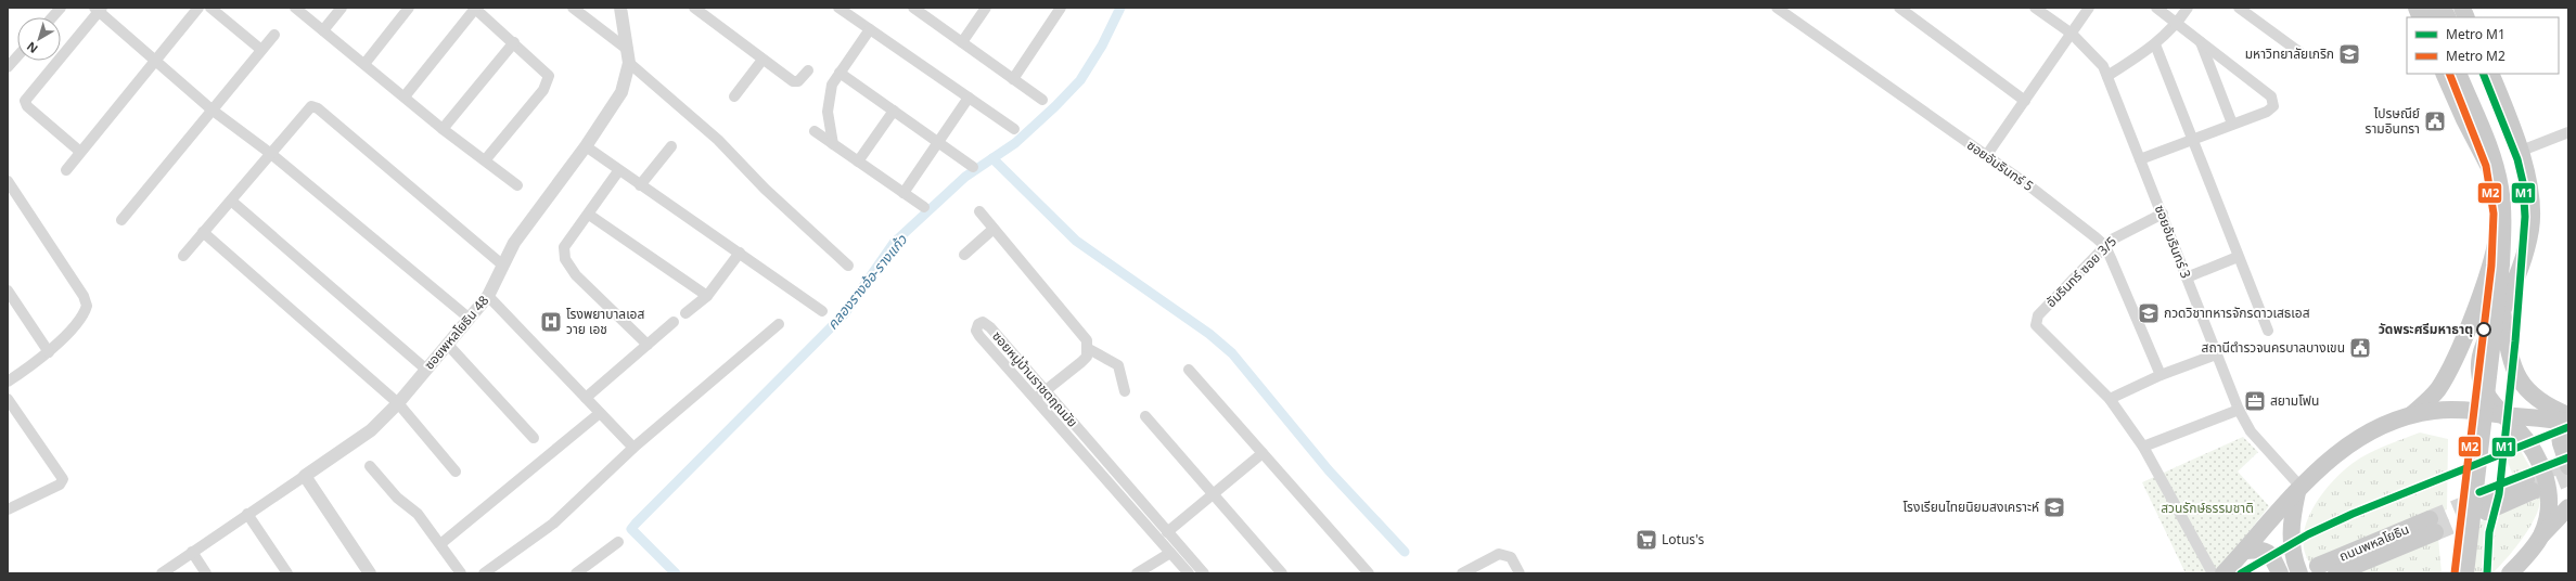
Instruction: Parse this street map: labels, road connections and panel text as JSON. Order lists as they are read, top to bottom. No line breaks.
{"streets":{"main road":["ถนนพหลโยธิน"],"street":["ซอยอัมรินทร์ 5","ซอยอัมรินทร์ 3","อัมรินทร์ ซอย 3/5","ซอยพหลโยธิน 48","ซอยหมู่บ้านราชตฤณมัย"]},"crossings":[["ซอยอัมรินทร์ 5","อัมรินทร์ ซอย 3/5"],["ซอยอัมรินทร์ 3","อัมรินทร์ ซอย 3/5"]],"water":["คลองรางอ้อ-รางแก้ว"],"parks":["สวนรักษ์ธรรมชาติ"],"places":{"school or university":["มหาวิทยาลัยเกริก","กวดวิชาทหารจักรดาวเสธเอส","โรงเรียนไทยนิยมสงเคราะห์"],"public building":["ไปรษณีย์ รามอินทรา","สถานีตำรวจนครบาลบางเขน"],"hospital":["โรงพยาบาลเอส วาย เอช"],"other":["วัดพระศรีมหาธาตุ"],"office":["สยามโฟน"],"supermarket":["Lotus's"]},"lines":["metro line M1","metro line M2"],"legend":["Metro M1","Metro M2"],"north":"bottom left"}
